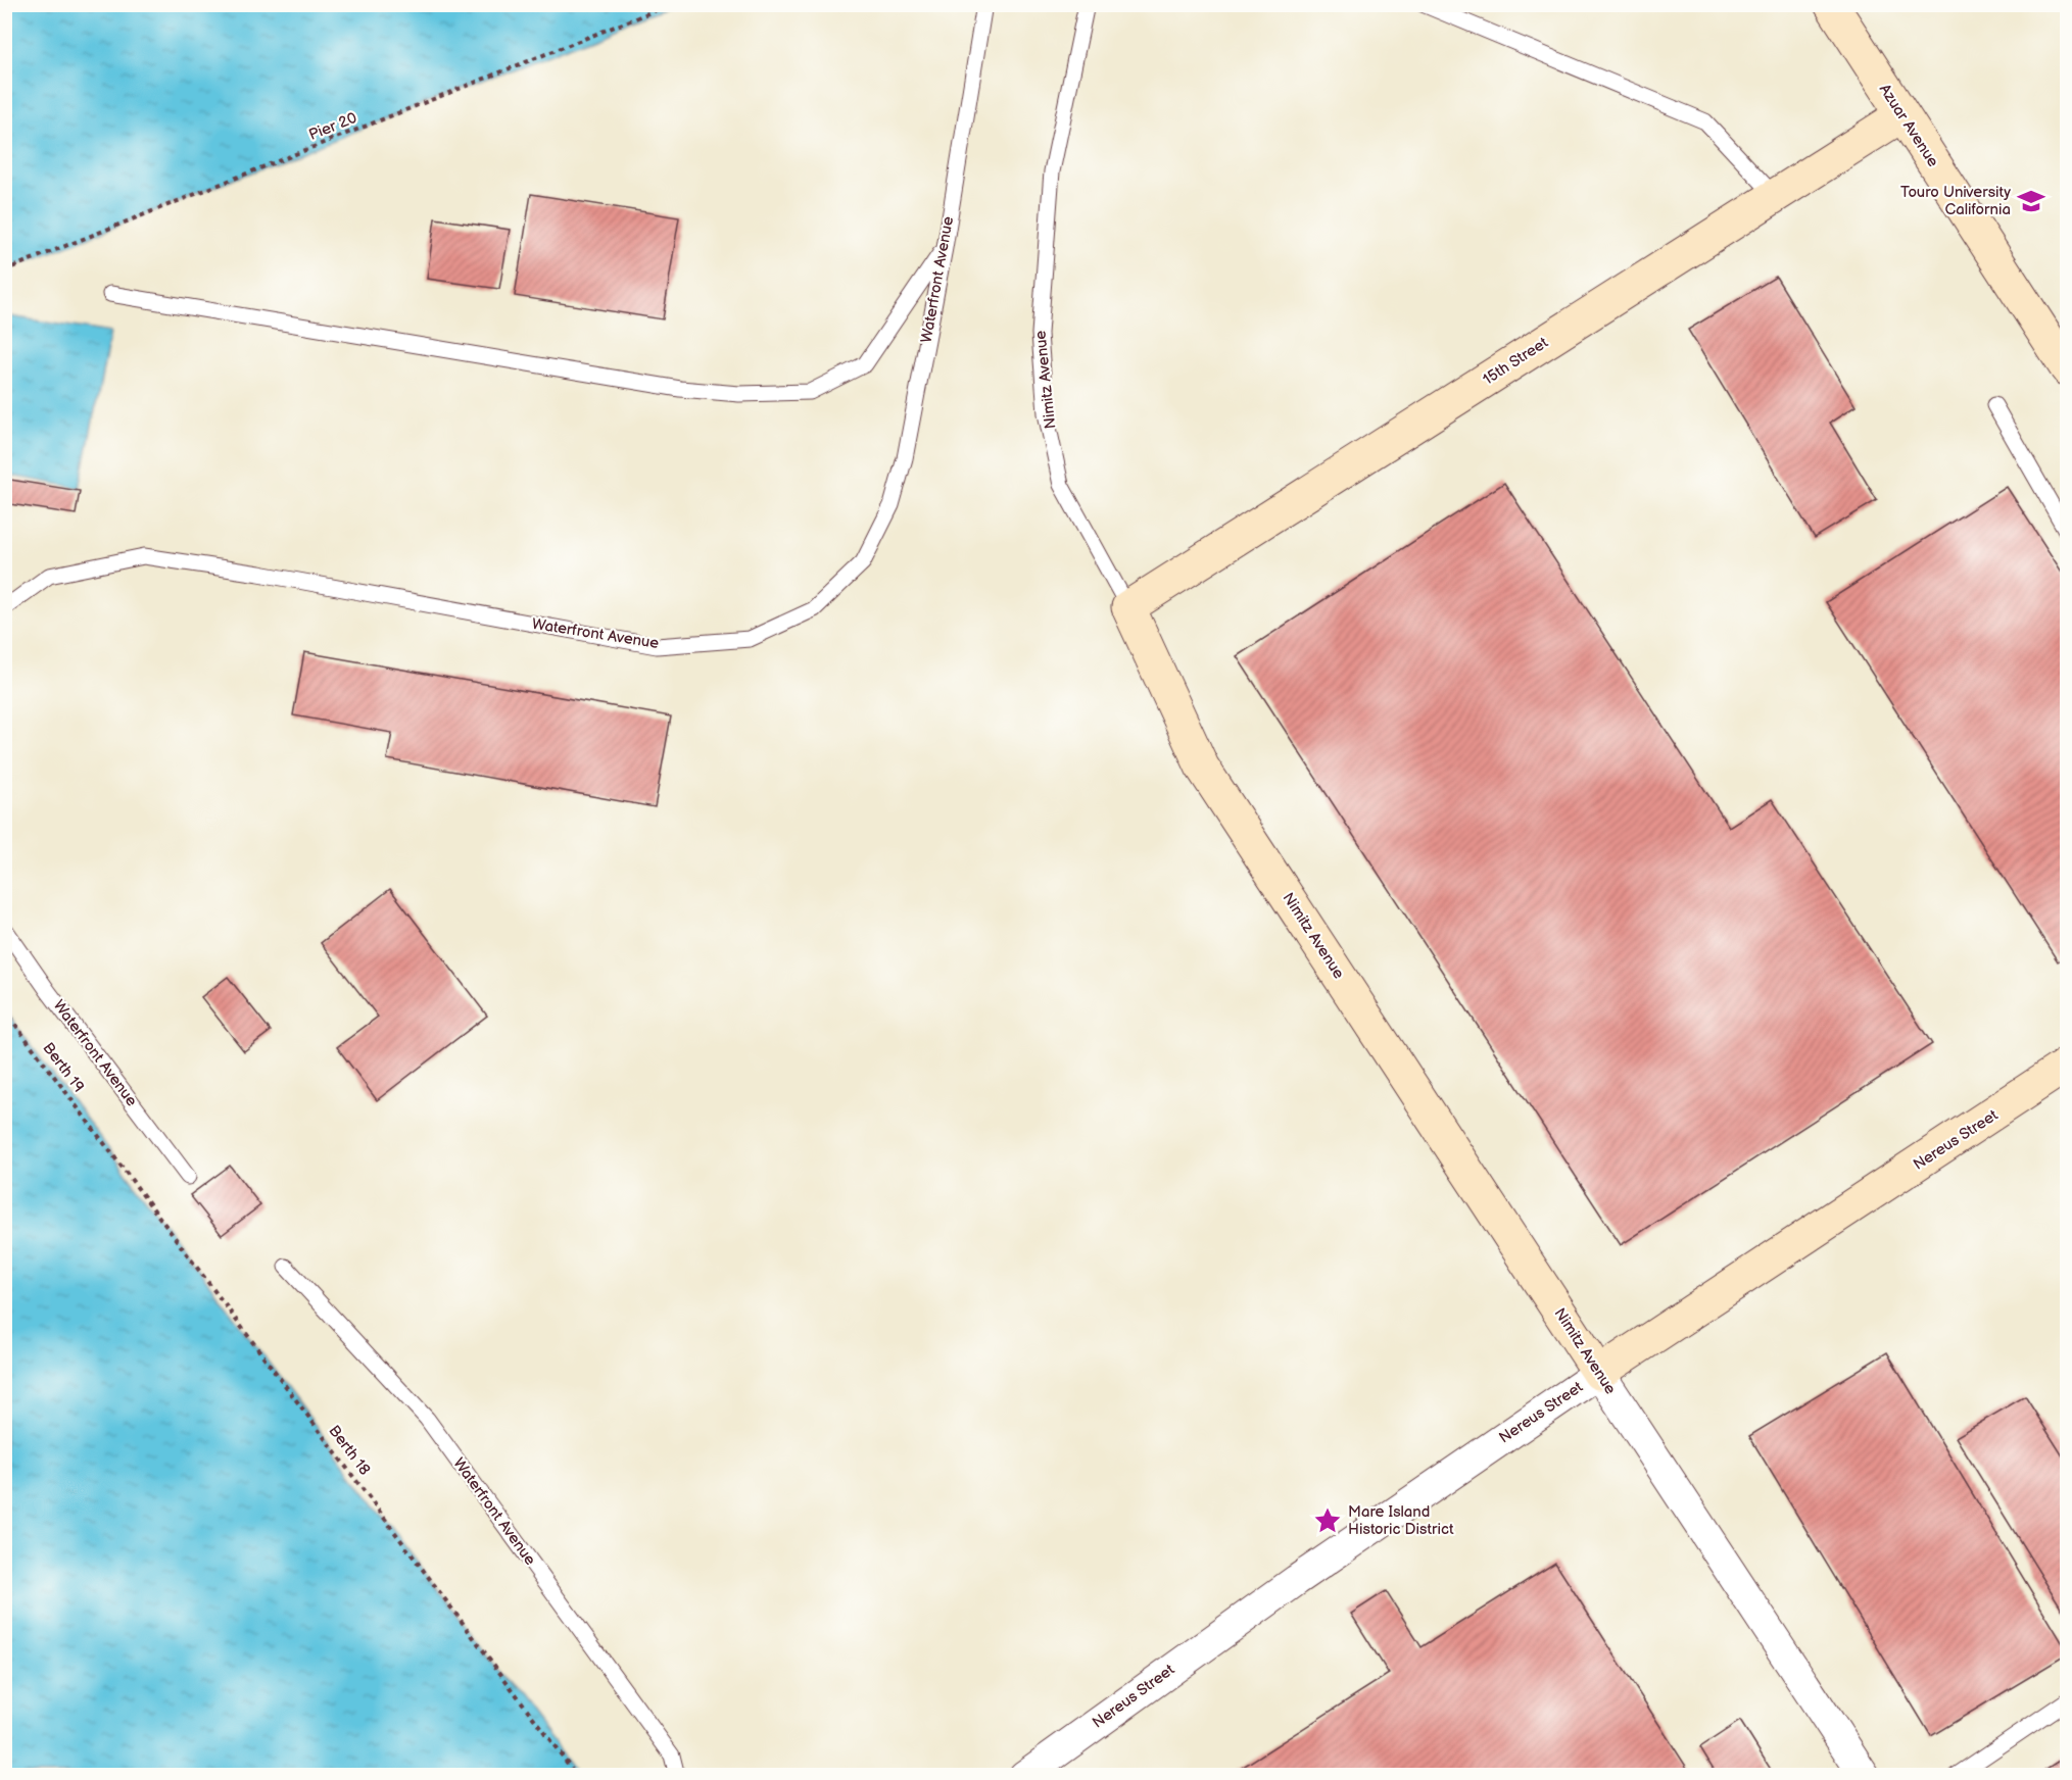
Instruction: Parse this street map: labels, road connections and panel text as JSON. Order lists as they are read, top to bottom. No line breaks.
{"streets":{"street":["Azuar Avenue","15th Street","Nimitz Avenue","Nereus Street"],"lane":["Waterfront Avenue"],"path":["Pier 20","Berth 19","Berth 18"]},"crossings":[["Azuar Avenue","15th Street"],["15th Street","Nimitz Avenue"],["Nimitz Avenue","Nereus Street"],["Berth 19","Berth 18"]],"places":{"school or university":["Touro University California"],"place":["Mare Island Historic District"]}}
